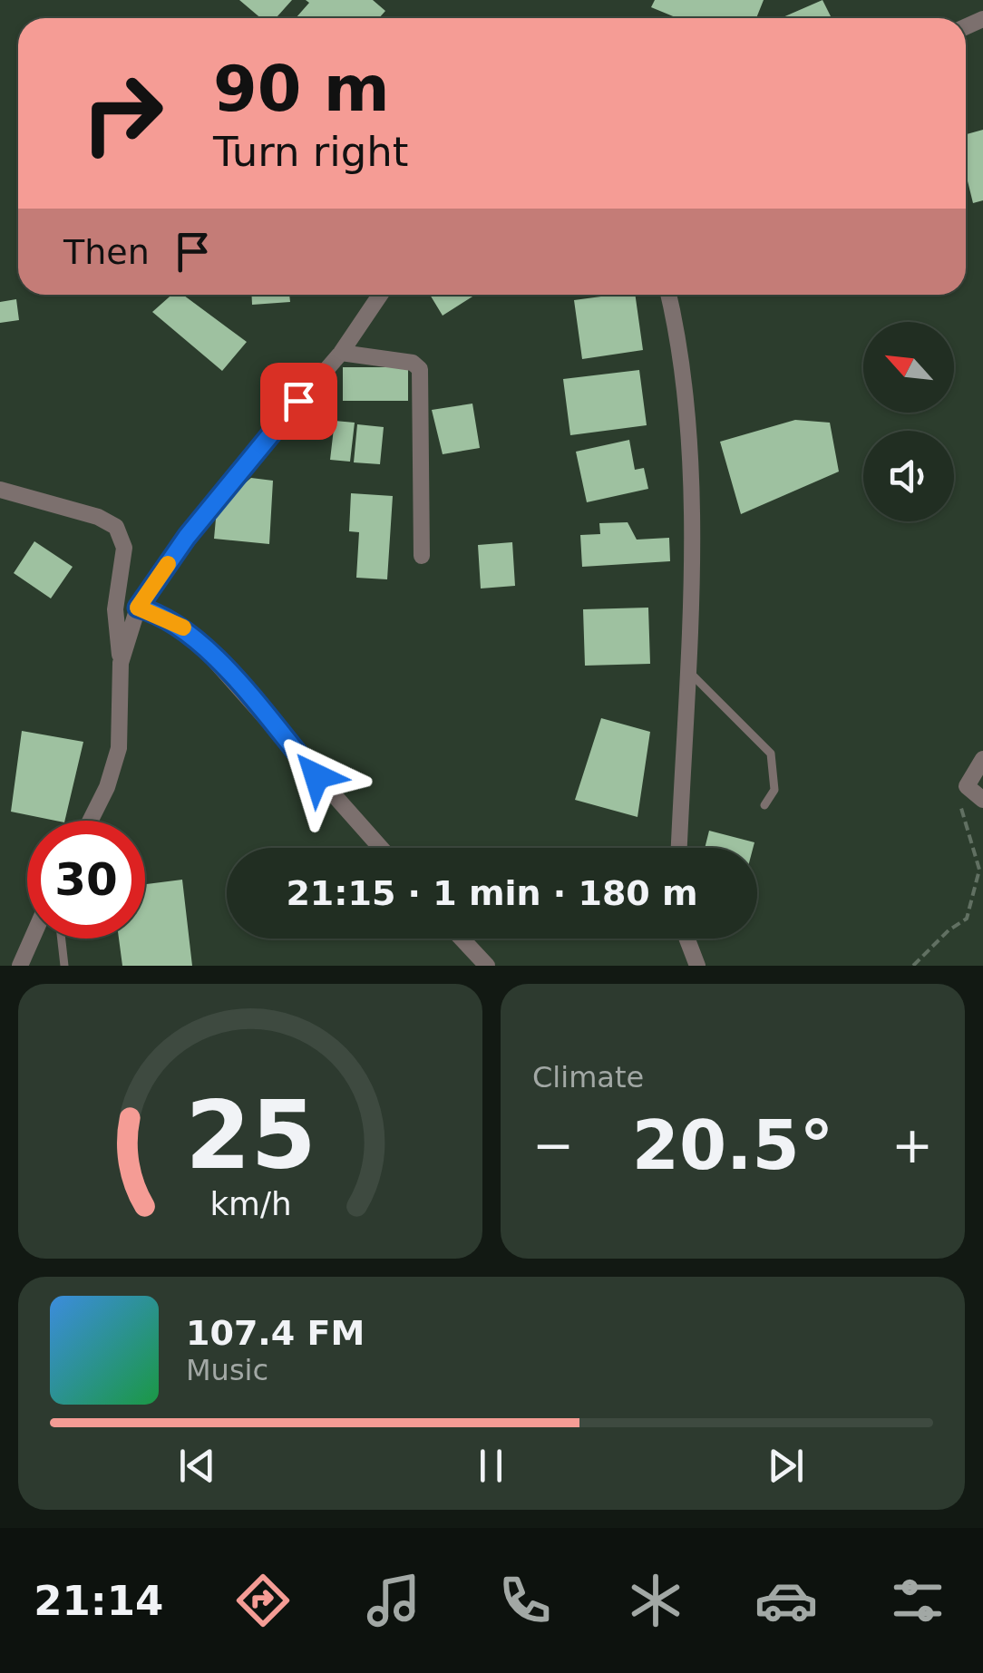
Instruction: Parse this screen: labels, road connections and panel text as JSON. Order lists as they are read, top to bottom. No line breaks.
{"north":"top left","page":{"turn":["90 m","Turn right"],"then":"Then","limit":"30","trip":"21:15 · 1 min · 180 m","tile":"Climate","heat":["−","20.5°","+"],"song":["107.4 FM","Music"],"tabs":"21:14","gauge":["25","km/h"]}}
